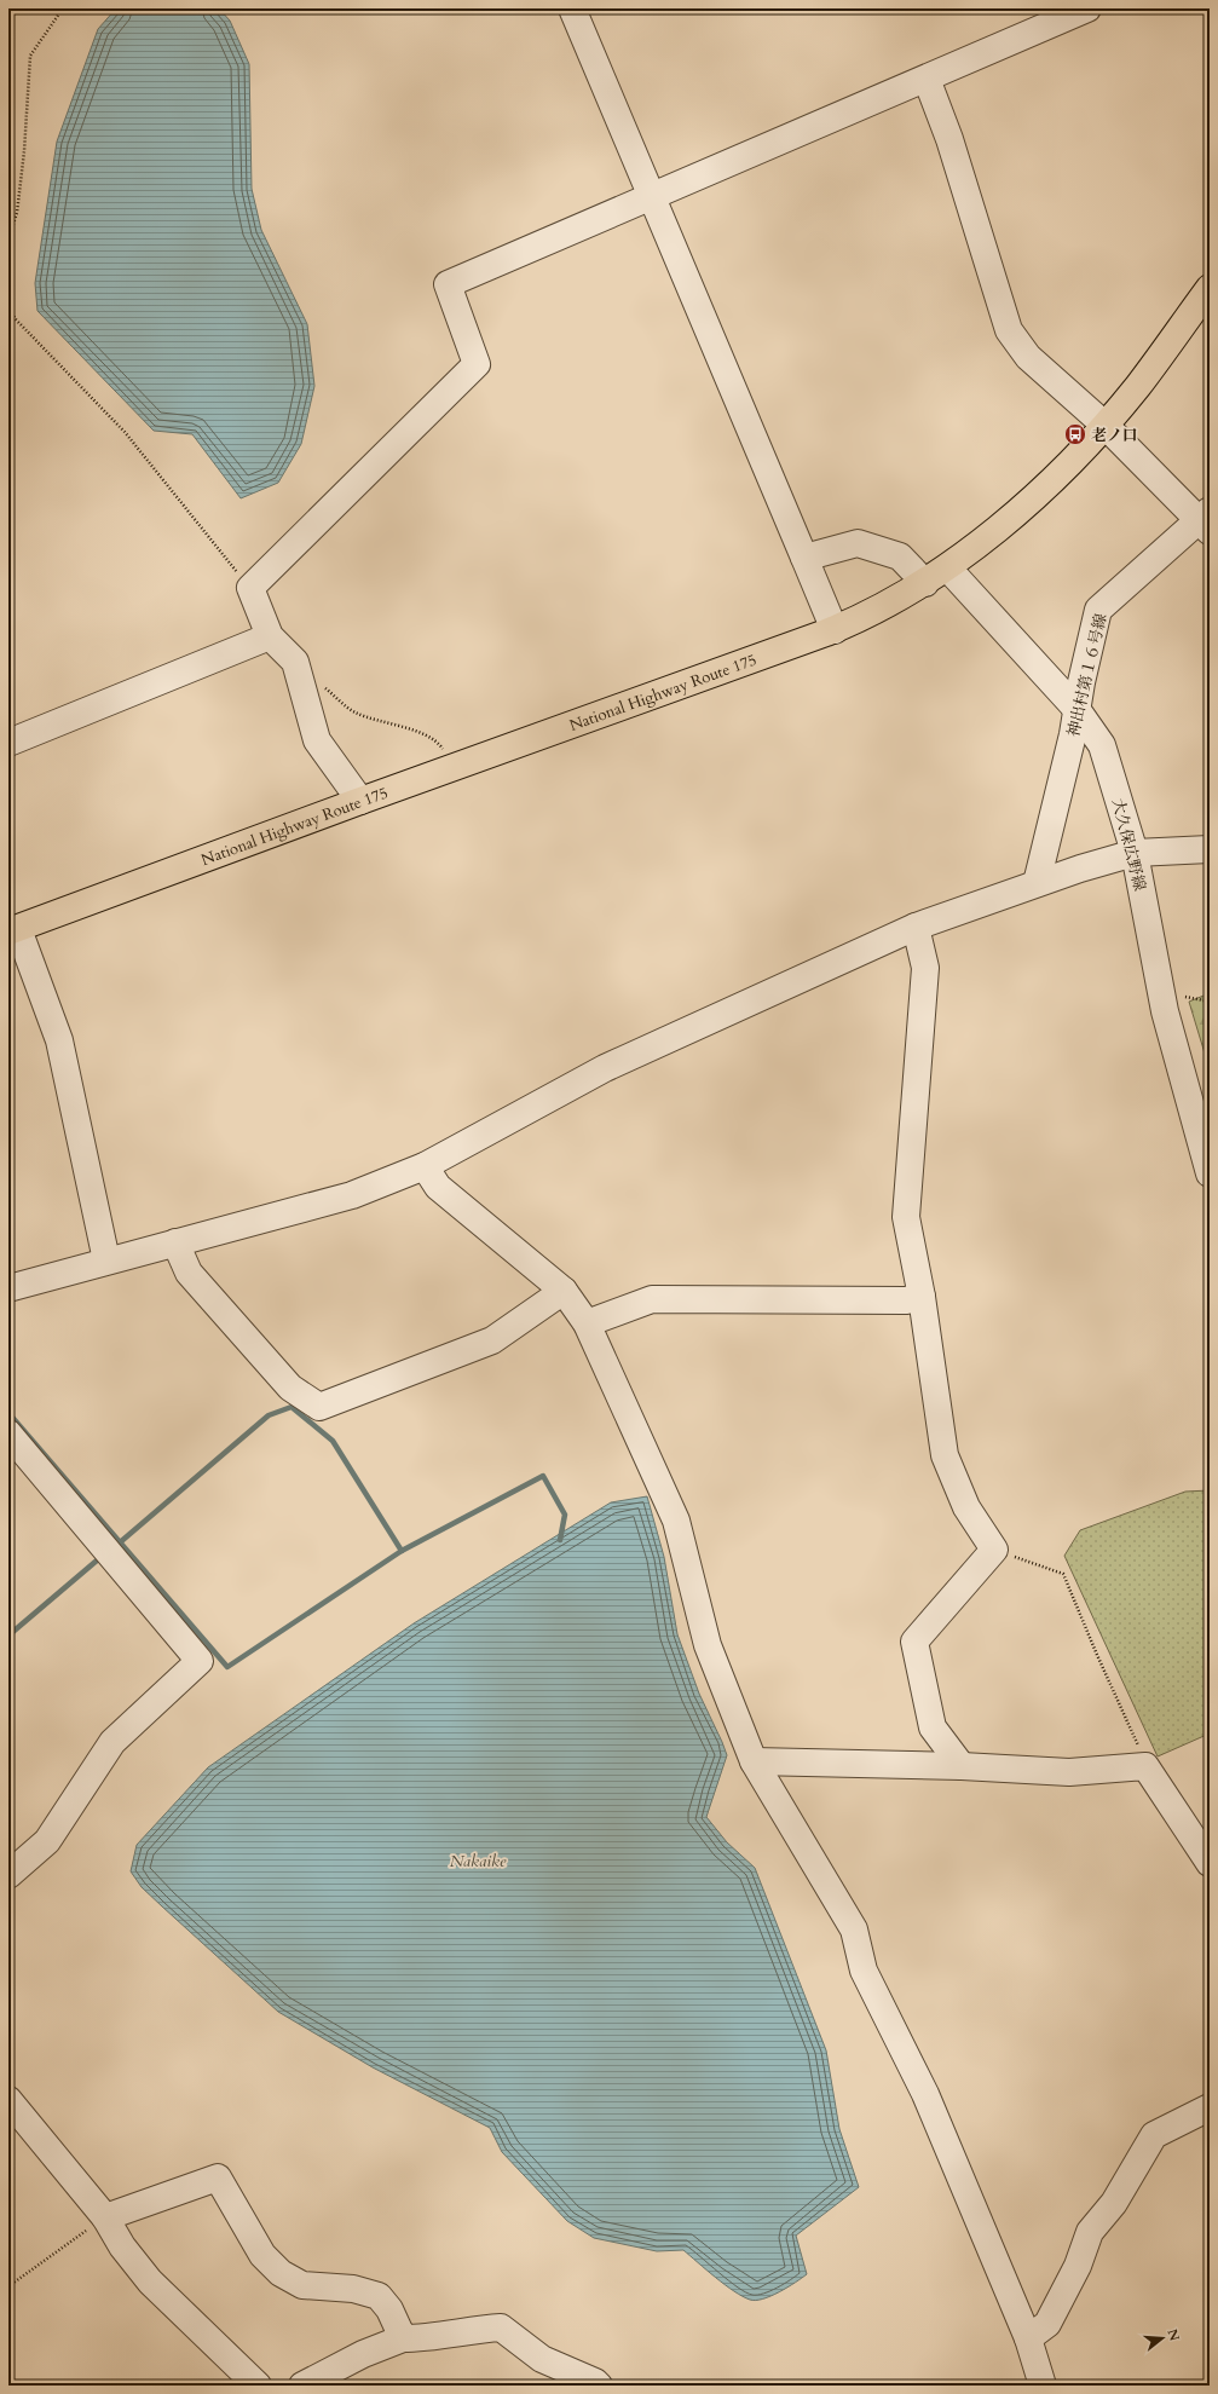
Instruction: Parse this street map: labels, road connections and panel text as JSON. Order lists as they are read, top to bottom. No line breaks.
{"streets":{"highway":["National Highway Route 175"],"street":["神出村第１６号線","大久保広野線"]},"crossings":[["神出村第１６号線","大久保広野線"],["National Highway Route 175","大久保広野線"]],"water":["Nakaike"],"places":{"bus stop":["老ノ口"]},"north":"right"}
